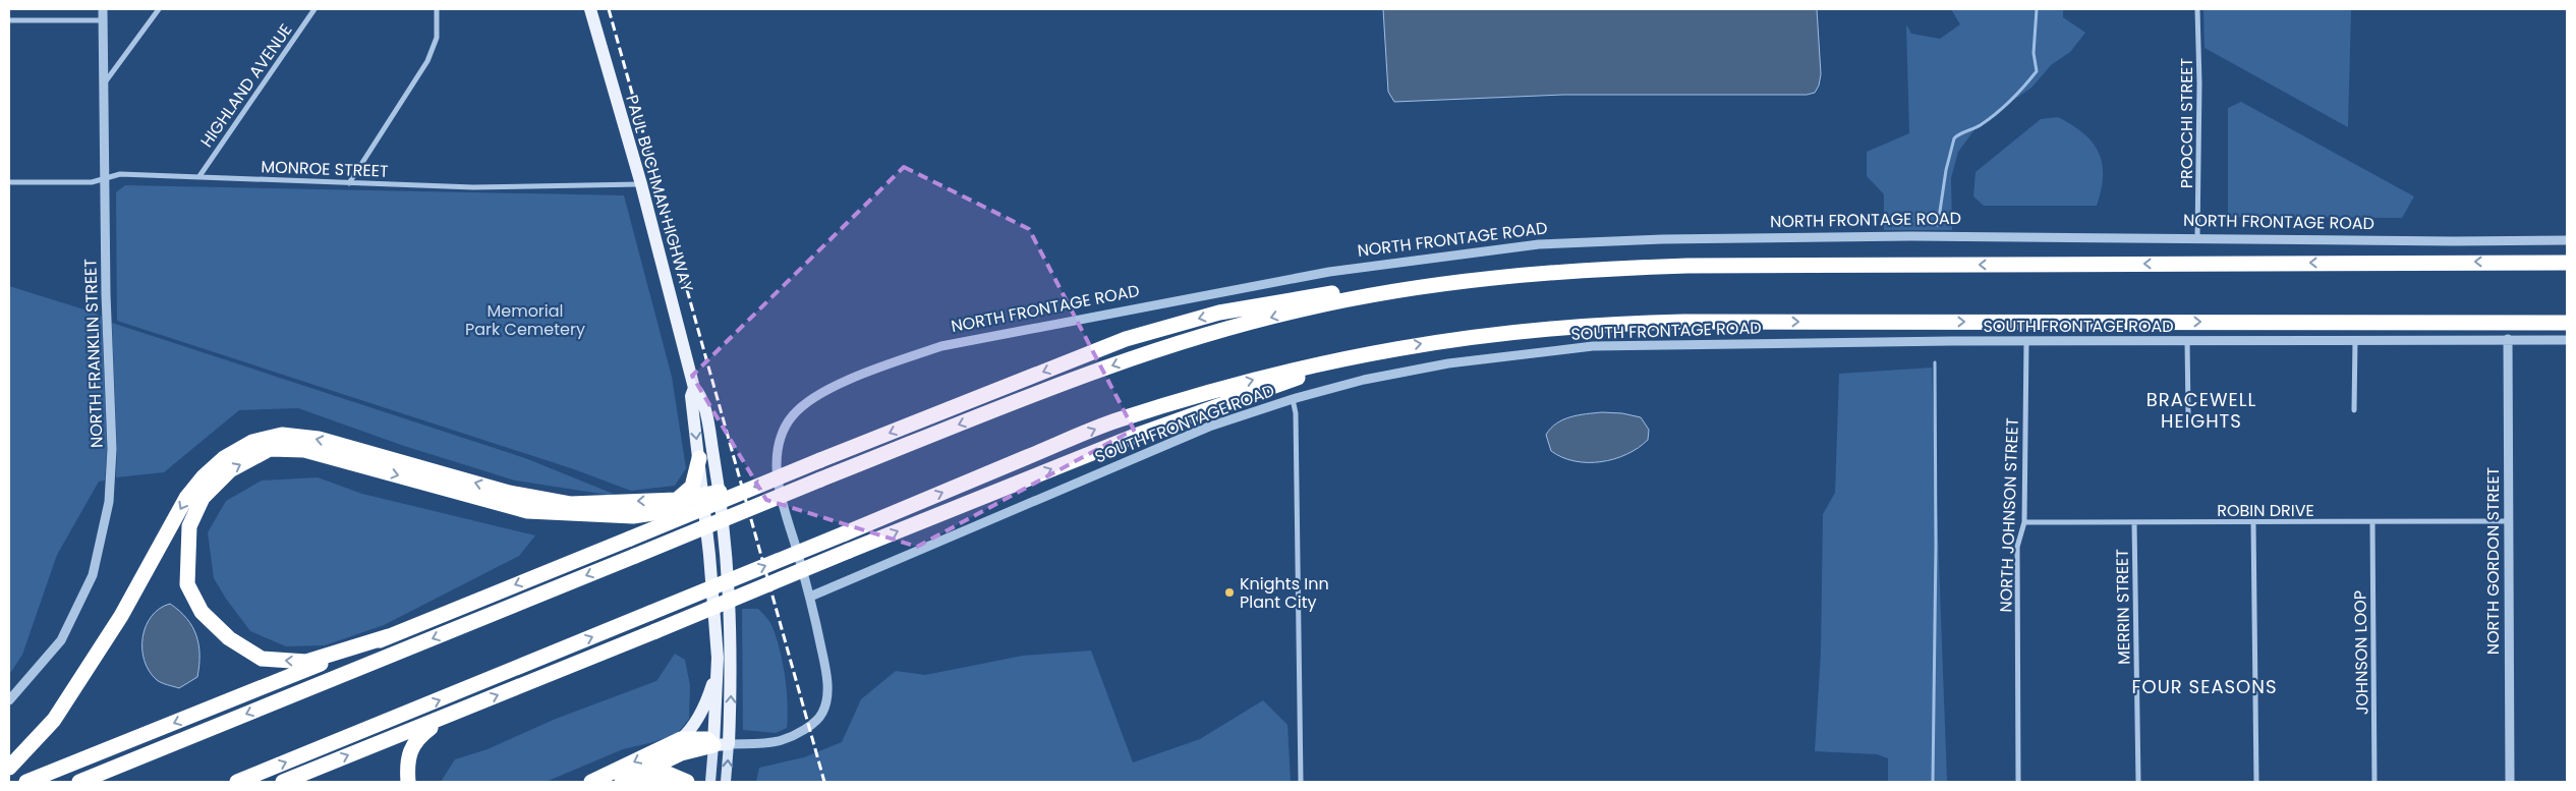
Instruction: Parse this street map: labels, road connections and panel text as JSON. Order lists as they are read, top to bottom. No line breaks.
{"streets":{"main road":["PAUL BUCHMAN HIGHWAY"],"street":["HIGHLAND AVENUE","PROCCHI STREET","MONROE STREET","NORTH FRONTAGE ROAD","SOUTH FRONTAGE ROAD","NORTH FRANKLIN STREET","ROBIN DRIVE","NORTH JOHNSON STREET","NORTH GORDON STREET","MERRIN STREET","JOHNSON LOOP"]},"crossings":[["HIGHLAND AVENUE","MONROE STREET"],["PROCCHI STREET","NORTH FRONTAGE ROAD"],["MONROE STREET","PAUL BUCHMAN HIGHWAY"],["MONROE STREET","NORTH FRANKLIN STREET"],["PAUL BUCHMAN HIGHWAY","NORTH FRONTAGE ROAD"],["NORTH FRONTAGE ROAD","SOUTH FRONTAGE ROAD"],["SOUTH FRONTAGE ROAD","NORTH JOHNSON STREET"],["SOUTH FRONTAGE ROAD","NORTH GORDON STREET"],["ROBIN DRIVE","NORTH JOHNSON STREET"],["ROBIN DRIVE","NORTH GORDON STREET"],["ROBIN DRIVE","MERRIN STREET"],["ROBIN DRIVE","JOHNSON LOOP"]],"districts":["BRACEWELL HEIGHTS","FOUR SEASONS"],"parks":["Memorial Park Cemetery"],"places":["Knights Inn Plant City"]}
